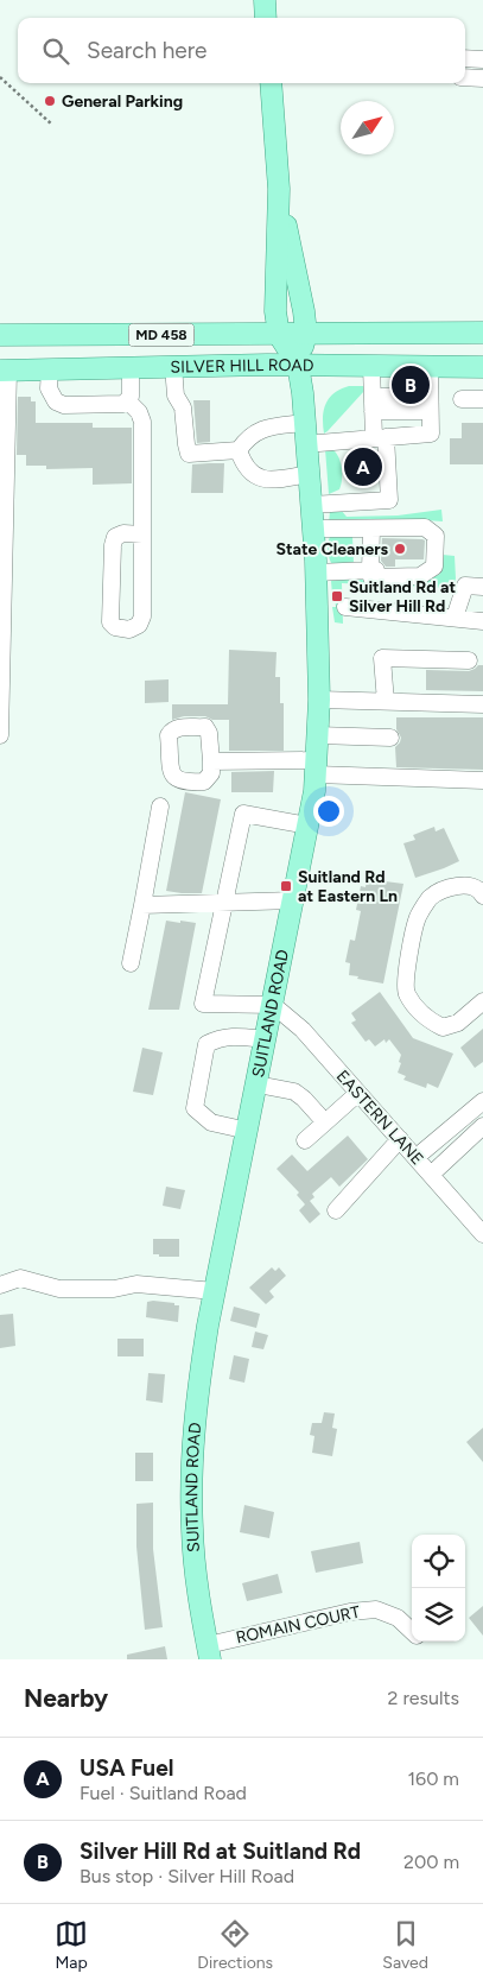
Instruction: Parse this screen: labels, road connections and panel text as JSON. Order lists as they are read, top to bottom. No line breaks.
{"streets":{"main road":["MD 458","SILVER HILL ROAD","SUITLAND ROAD"],"street":["EASTERN LANE","ROMAIN COURT"]},"crossings":[["SILVER HILL ROAD","SUITLAND ROAD"],["SUITLAND ROAD","EASTERN LANE"],["SUITLAND ROAD","ROMAIN COURT"]],"places":{"other":["General Parking","State Cleaners"],"transit":["Suitland Rd at Silver Hill Rd","Suitland Rd at Eastern Ln"]},"north":"top right","page":{"search":"Search here","pins":["B","A"],"heading":["Nearby","2 results"],"list":[{"mark":"A","name":"USA Fuel","note":"Fuel · Suitland Road","value":"160 m"},{"mark":"B","name":"Silver Hill Rd at Suitland Rd","note":"Bus stop · Silver Hill Road","value":"200 m"}],"nav":["Map","Directions","Saved"]}}
